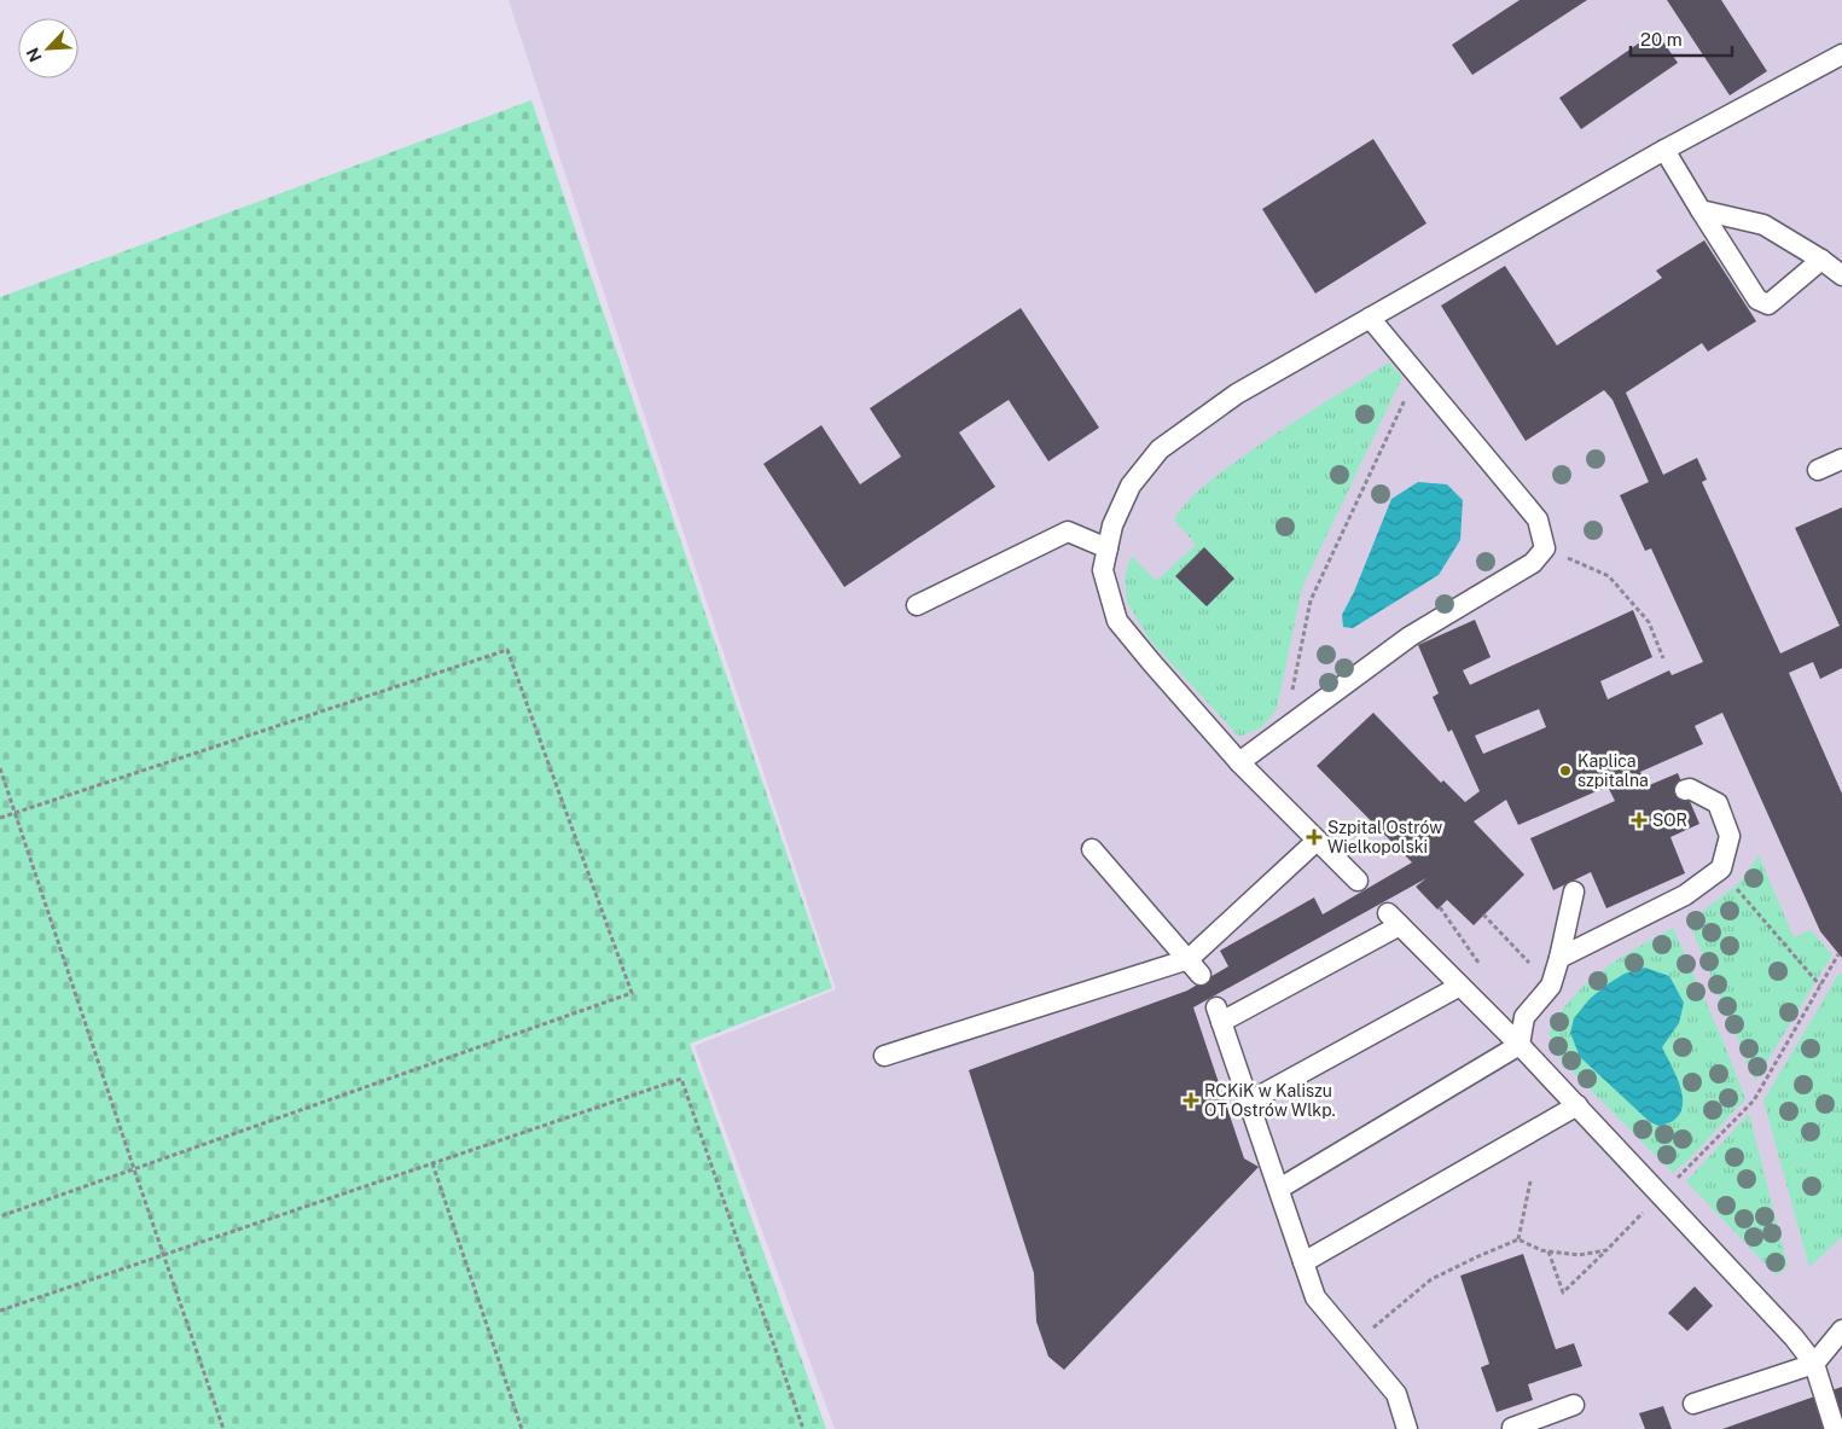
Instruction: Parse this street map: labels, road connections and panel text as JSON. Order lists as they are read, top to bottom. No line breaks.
{"places":{"other":["Kaplica szpitalna"],"health":["SOR","Szpital Ostrów Wielkopolski","RCKiK w Kaliszu OT Ostrów Wlkp."]},"scale_bar":"20 m","north":"bottom left"}
